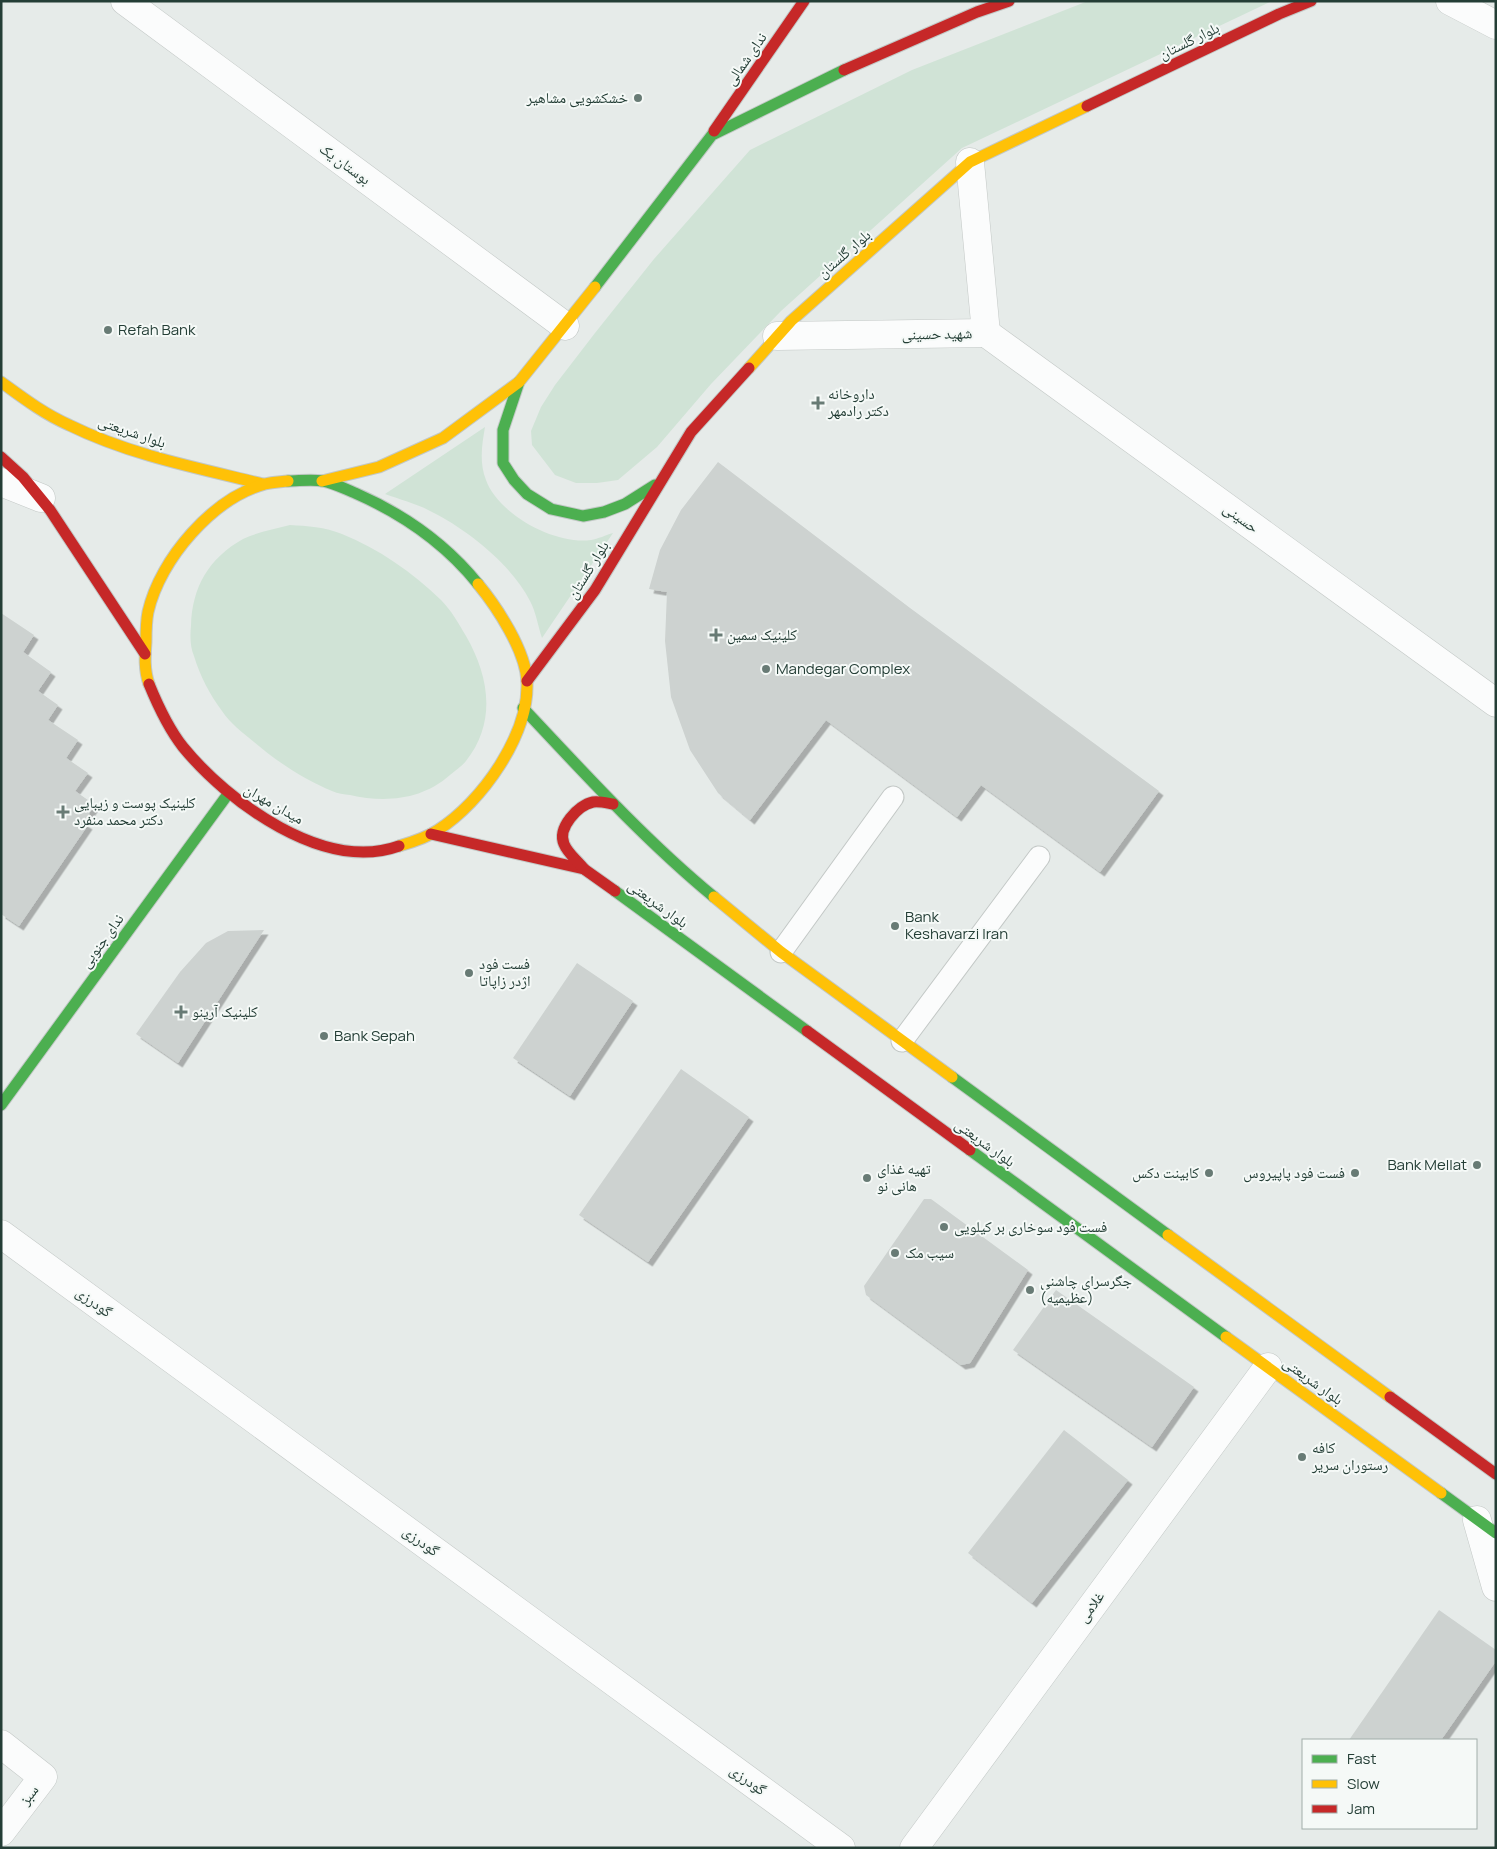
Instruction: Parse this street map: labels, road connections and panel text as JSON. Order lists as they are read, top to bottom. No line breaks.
{"streets":{"main road":["بلوار گلستان","ندای شمالی","بلوار شریعتی","میدان مهران","ندای جنوبی"],"street":["بوستان یک","شهید حسینی","حسینی","گودرزی","غلامی","سبز"]},"crossings":[["بلوار گلستان","شهید حسینی"],["بلوار گلستان","میدان مهران"],["شهید حسینی","حسینی"],["بلوار شریعتی","میدان مهران"],["بلوار شریعتی","غلامی"],["میدان مهران","ندای جنوبی"]],"places":{"other":["خشکشویی مشاهیر","Refah Bank","Mandegar Complex","Bank Keshavarzi Iran","فست فود اژدر زاپاتا","Bank Sepah","Bank Mellat","کابینت دکس","فست فود پاپیروس","تهیه غذای هانی نو","فست فود سوخاری بر کیلویی","سیب مک","جگرسرای چاشنی (عظیمیه)","کافه رستوران سریر"],"health":["داروخانه دکتر رادمهر","کلینیک سمین","کلینیک پوست و زیبایی دکتر محمد منفرد","کلینیک آرینو"]},"legend":["Fast","Slow","Jam"]}
